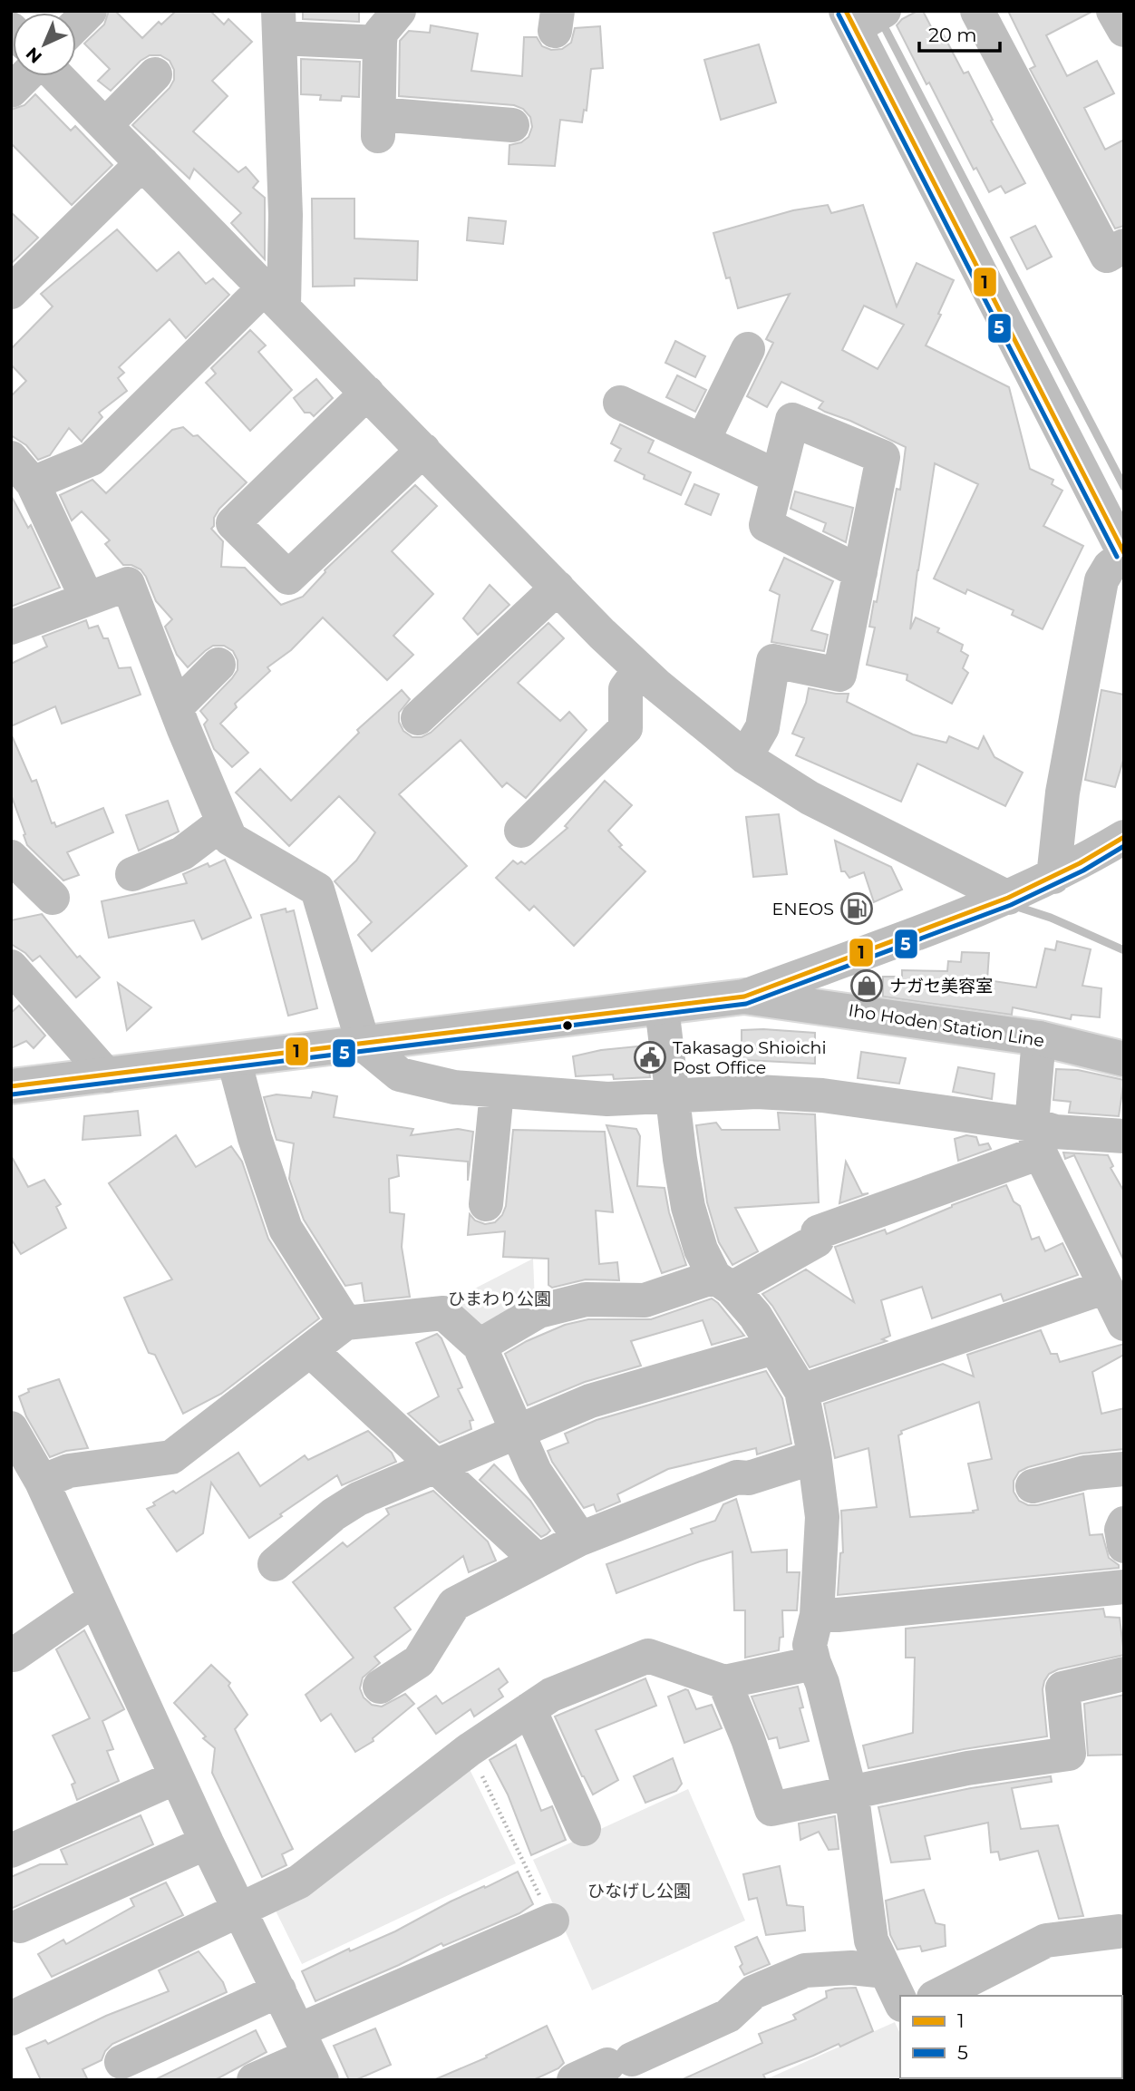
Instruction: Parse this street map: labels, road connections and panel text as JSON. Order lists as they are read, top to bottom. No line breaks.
{"streets":{"street":["Iho Hoden Station Line"]},"parks":["ひまわり公園","ひなげし公園"],"places":{"fuel station":["ENEOS"],"shop":["ナガセ美容室"],"public building":["Takasago Shioichi Post Office"]},"lines":["transit line 1","transit line 5"],"legend":["1","5"],"scale_bar":"20 m","north":"bottom left"}
